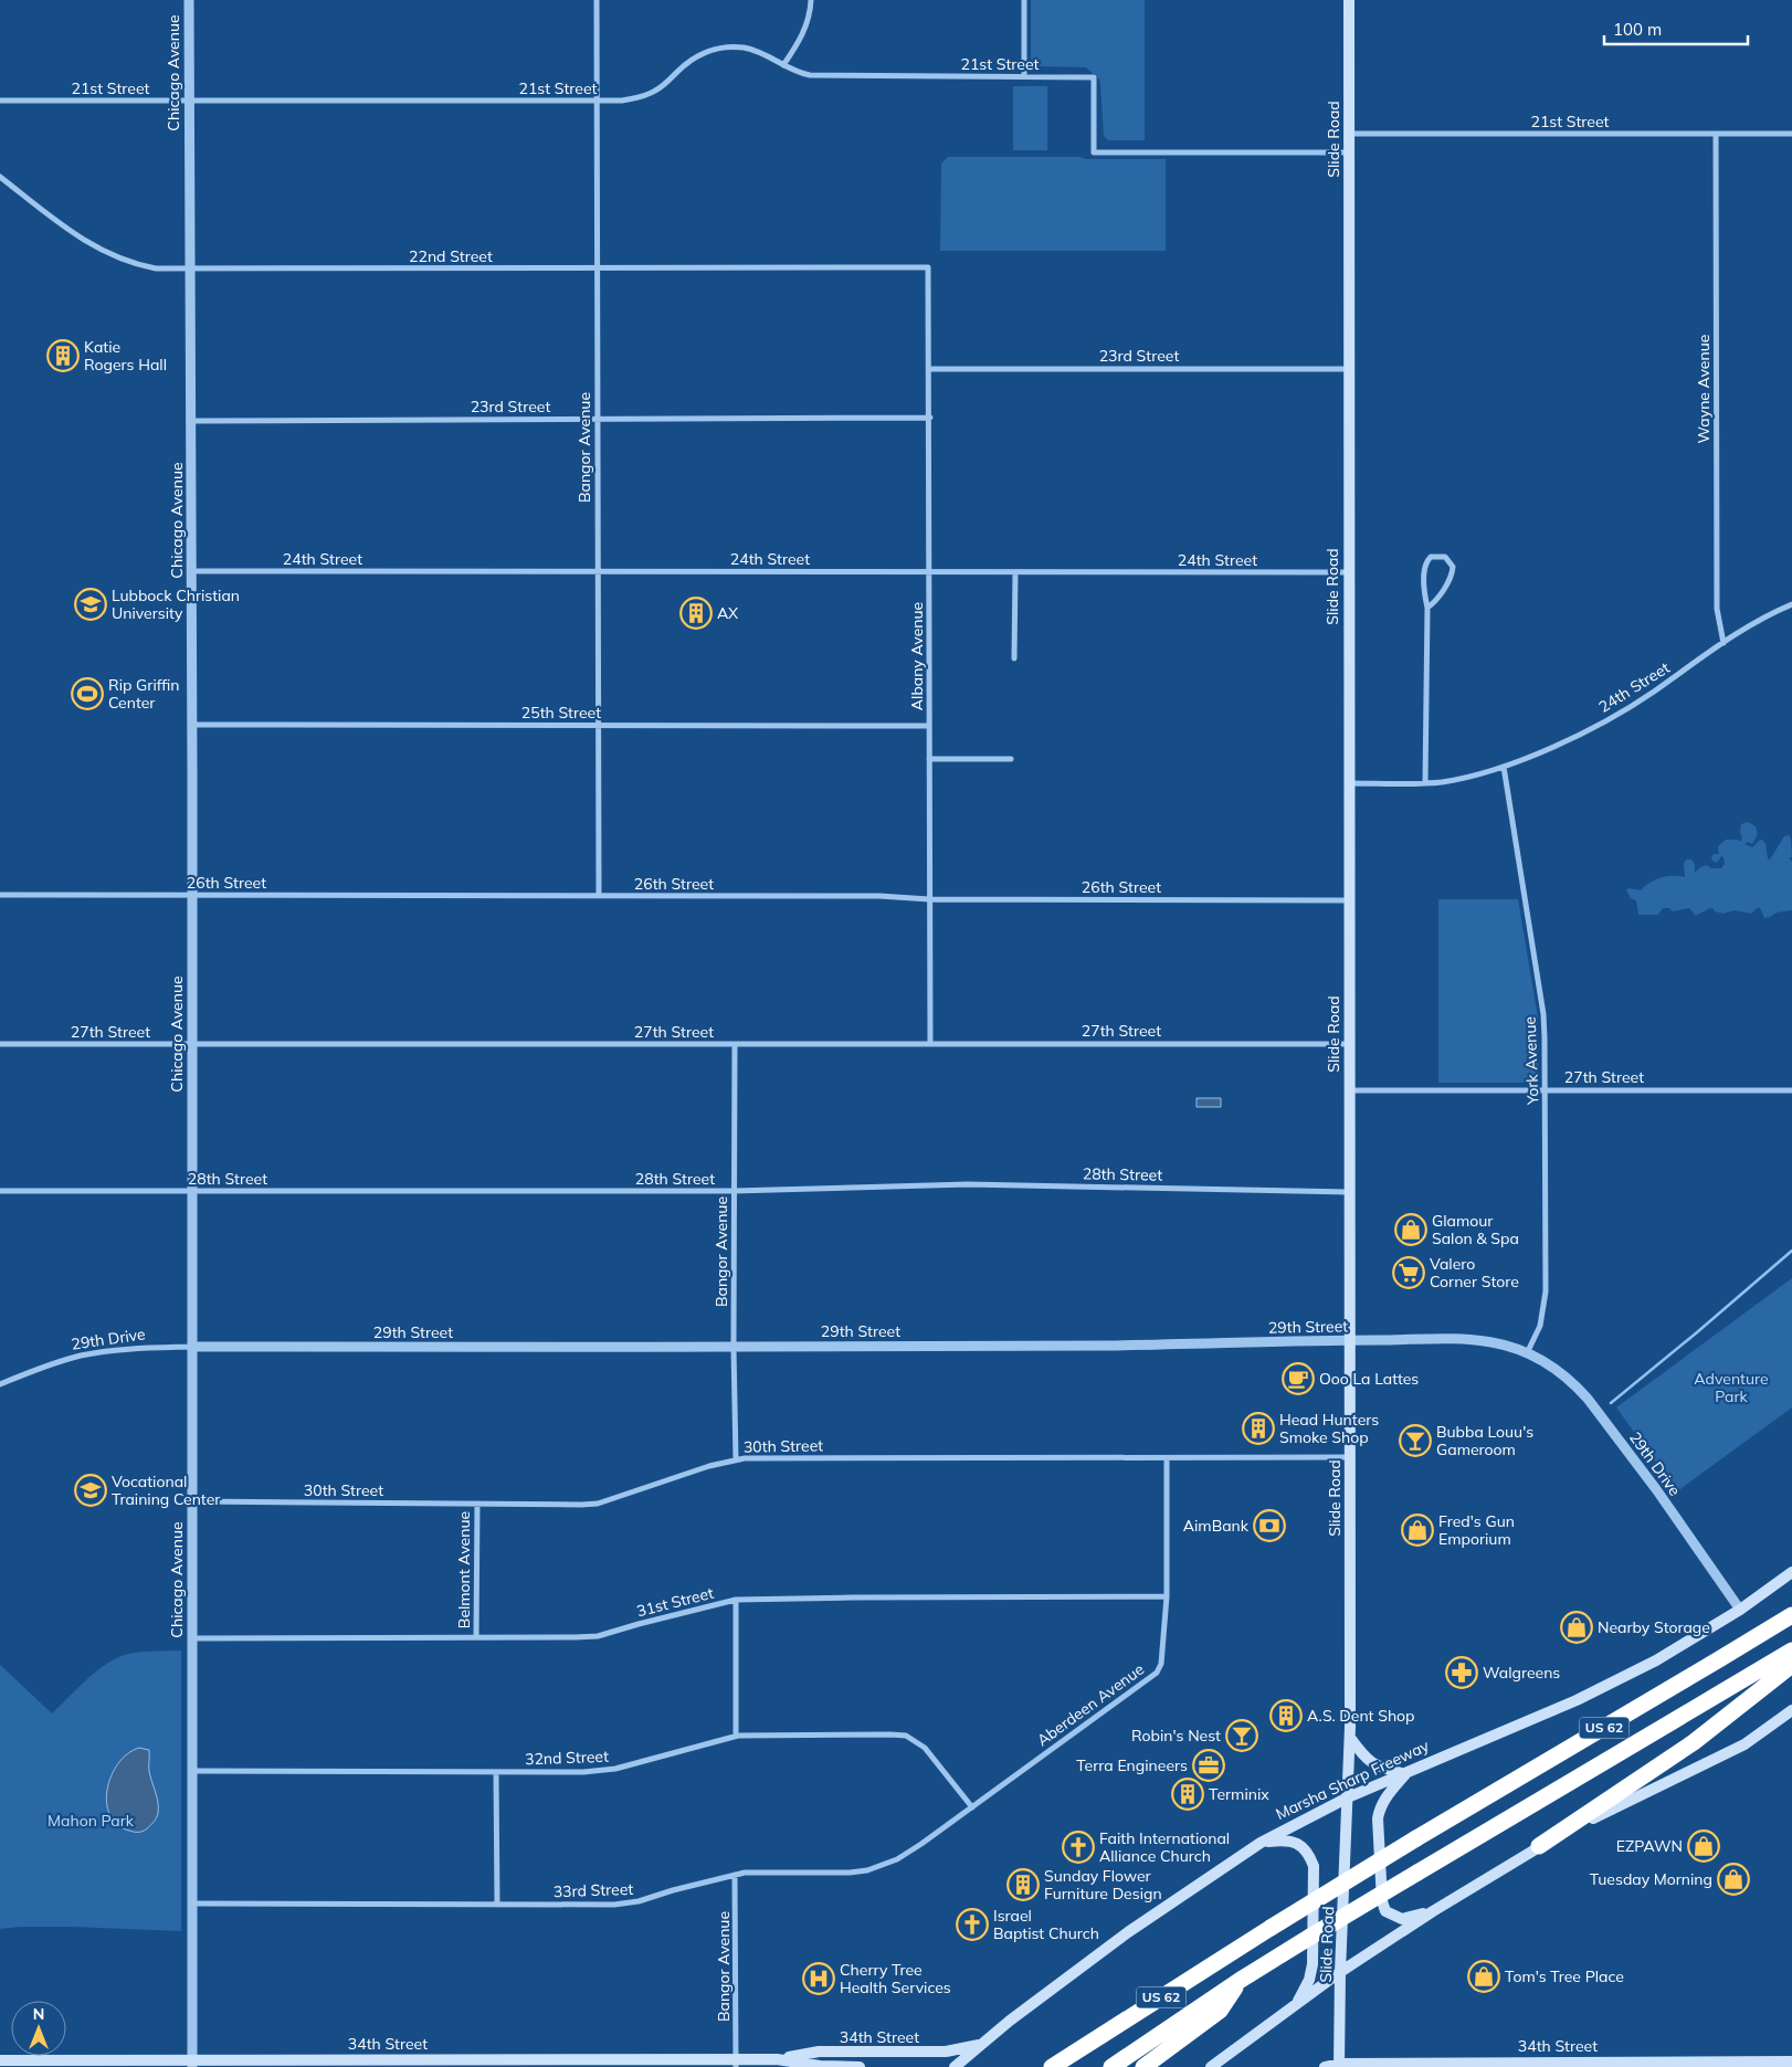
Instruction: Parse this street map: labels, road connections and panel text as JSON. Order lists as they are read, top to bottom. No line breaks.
{"streets":{"highway":["US 62"],"main road":["Slide Road","Marsha Sharp Freeway","34th Street"],"street":["21st Street","Chicago Avenue","22nd Street","23rd Street","Wayne Avenue","Bangor Avenue","24th Street","Albany Avenue","25th Street","26th Street","27th Street","York Avenue","28th Street","29th Street","29th Drive","30th Street","Belmont Avenue","31st Street","Aberdeen Avenue","32nd Street","33rd Street"]},"crossings":[["21st Street","Chicago Avenue"],["21st Street","Slide Road"],["21st Street","Wayne Avenue"],["21st Street","Bangor Avenue"],["Chicago Avenue","22nd Street"],["Chicago Avenue","23rd Street"],["Chicago Avenue","24th Street"],["Chicago Avenue","25th Street"],["Chicago Avenue","26th Street"],["Chicago Avenue","27th Street"],["Chicago Avenue","28th Street"],["Chicago Avenue","29th Street"],["Chicago Avenue","29th Drive"],["Chicago Avenue","30th Street"],["Chicago Avenue","31st Street"],["Chicago Avenue","32nd Street"],["Chicago Avenue","33rd Street"],["Chicago Avenue","34th Street"],["Slide Road","23rd Street"],["Slide Road","24th Street"],["Slide Road","26th Street"],["Slide Road","27th Street"],["Slide Road","28th Street"],["Slide Road","29th Street"],["Slide Road","30th Street"],["Slide Road","Marsha Sharp Freeway"],["Slide Road","34th Street"],["22nd Street","Bangor Avenue"],["22nd Street","Albany Avenue"],["23rd Street","Bangor Avenue"],["23rd Street","Albany Avenue"],["Wayne Avenue","24th Street"],["Bangor Avenue","24th Street"],["Bangor Avenue","25th Street"],["Bangor Avenue","26th Street"],["Bangor Avenue","27th Street"],["Bangor Avenue","28th Street"],["Bangor Avenue","29th Street"],["Bangor Avenue","30th Street"],["Bangor Avenue","33rd Street"],["Bangor Avenue","34th Street"],["24th Street","Albany Avenue"],["24th Street","York Avenue"],["Albany Avenue","25th Street"],["Albany Avenue","26th Street"],["Albany Avenue","27th Street"],["27th Street","York Avenue"],["York Avenue","29th Street"],["York Avenue","29th Drive"],["29th Street","29th Drive"],["29th Drive","Marsha Sharp Freeway"],["30th Street","Belmont Avenue"],["30th Street","Aberdeen Avenue"],["Belmont Avenue","31st Street"],["31st Street","Aberdeen Avenue"],["Aberdeen Avenue","32nd Street"],["Aberdeen Avenue","33rd Street"],["32nd Street","33rd Street"],["Marsha Sharp Freeway","34th Street"]],"parks":["Adventure Park","Mahon Park"],"places":{"building":["Katie Rogers Hall","AX","Head Hunters Smoke Shop","A.S. Dent Shop","Terminix","Sunday Flower Furniture Design"],"school or university":["Lubbock Christian University","Vocational Training Center"],"sports":["Rip Griffin Center"],"shop":["Glamour Salon & Spa","Fred's Gun Emporium","Nearby Storage","EZPAWN","Tuesday Morning","Tom's Tree Place"],"supermarket":["Valero Corner Store"],"cafe":["Ooo La Lattes"],"bar":["Bubba Louu's Gameroom","Robin's Nest"],"bank":["AimBank"],"pharmacy":["Walgreens"],"office":["Terra Engineers"],"church":["Faith International Alliance Church","Israel Baptist Church"],"hospital":["Cherry Tree Health Services"]},"scale_bar":"100 m","north":"top"}
